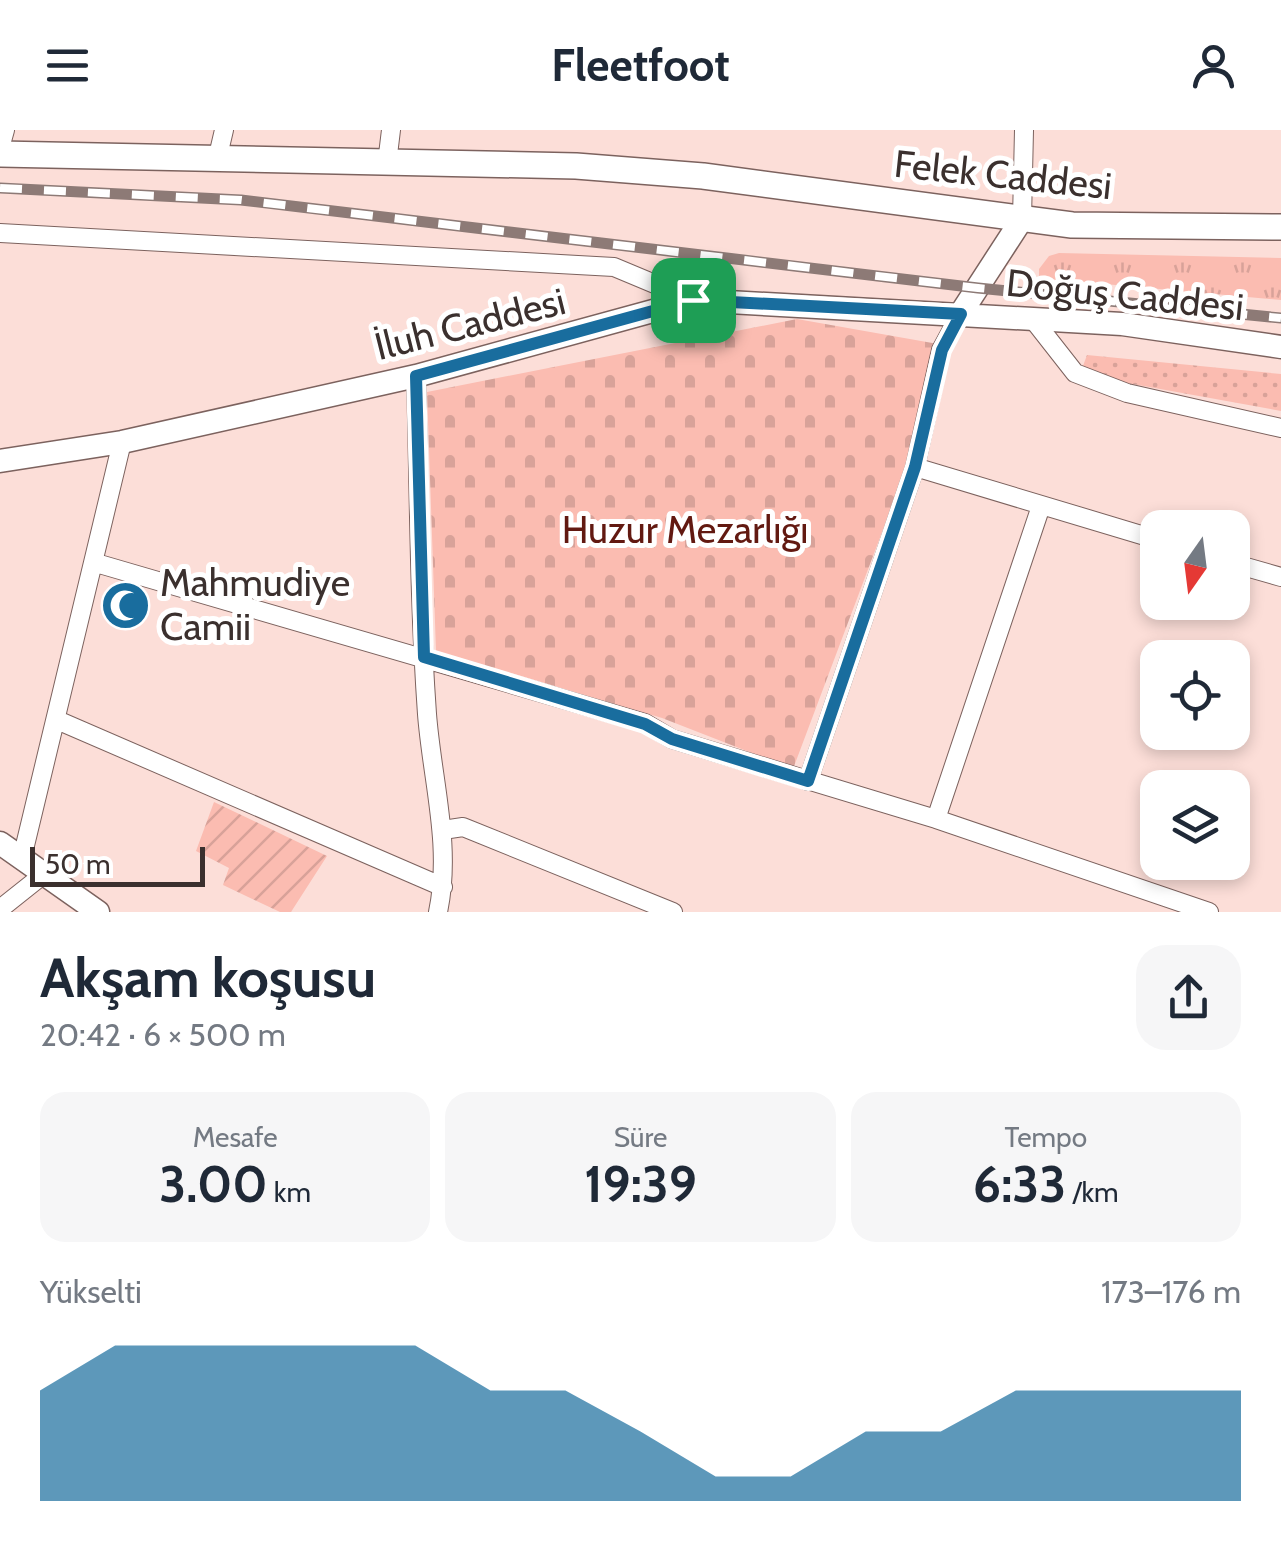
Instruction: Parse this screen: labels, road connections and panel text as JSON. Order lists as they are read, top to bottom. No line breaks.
{"streets":{"main road":["Felek Caddesi"],"street":["Doğuş Caddesi","İluh Caddesi"]},"crossings":[["Doğuş Caddesi","İluh Caddesi"]],"parks":["Huzur Mezarlığı"],"places":{"mosque":["Mahmudiye Camii"]},"scale_bar":"50 m","north":"bottom","page":{"header":"Fleetfoot","scale":"50 m","heading":["Akşam koşusu","20:42 · 6 × 500 m"],"stats":[["Mesafe","3.00 km"],["Süre","19:39"],["Tempo","6:33 /km"]],"chart":["Yükselti","173–176 m"]}}
